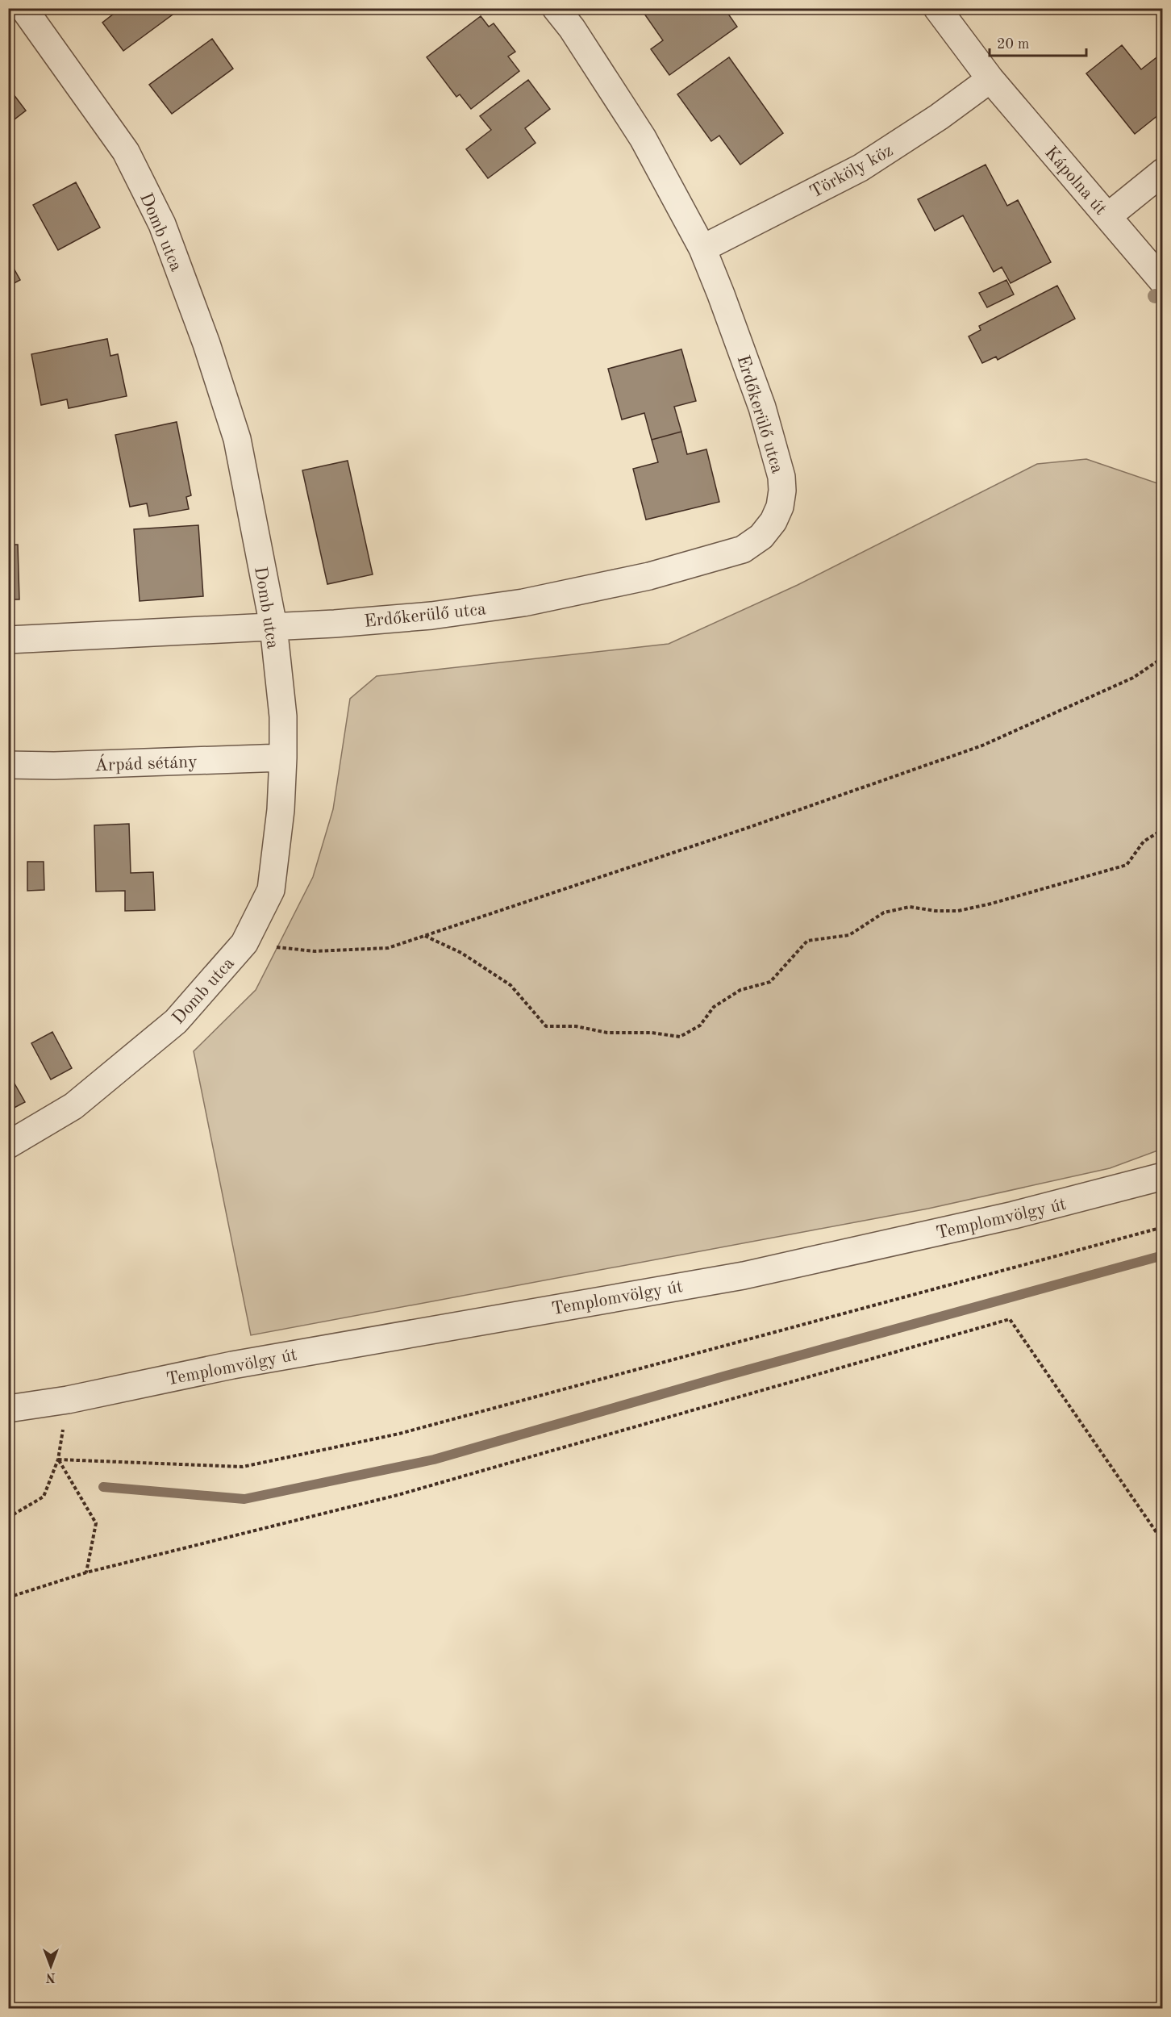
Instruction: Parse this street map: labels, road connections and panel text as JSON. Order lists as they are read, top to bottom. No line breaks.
{"streets":{"street":["Törköly köz","Kápolna út","Domb utca","Erdőkerülő utca","Árpád sétány","Templomvölgy út"]},"crossings":[["Törköly köz","Kápolna út"],["Törköly köz","Erdőkerülő utca"],["Domb utca","Erdőkerülő utca"],["Domb utca","Árpád sétány"]],"scale_bar":"20 m","north":"bottom"}
